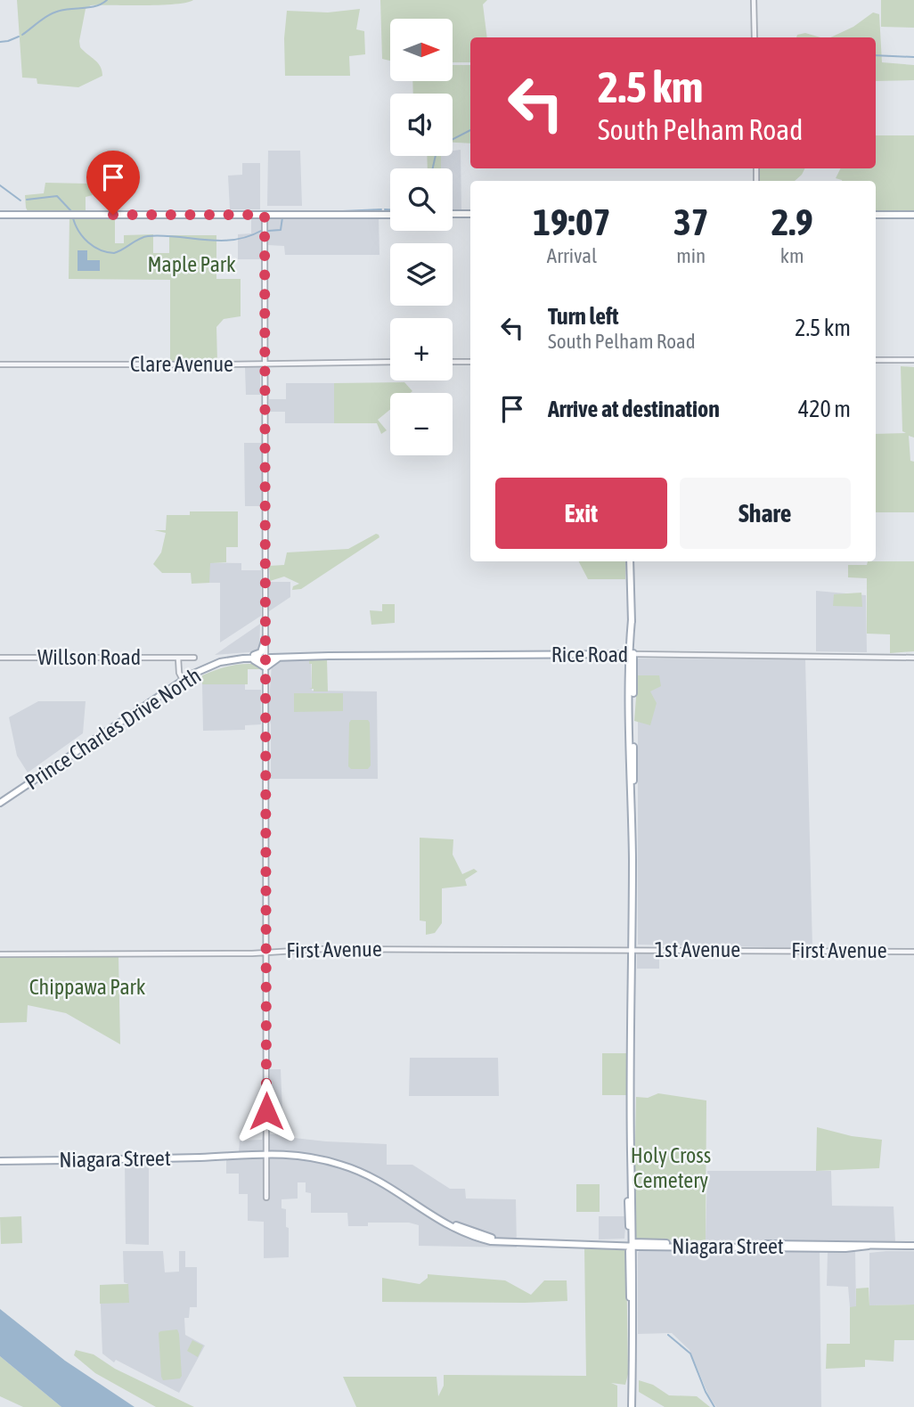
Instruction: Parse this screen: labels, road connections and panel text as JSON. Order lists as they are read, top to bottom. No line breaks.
{"streets":{"main road":["Rice Road","Prince Charles Drive North","Niagara Street"],"street":["Clare Avenue","Willson Road","First Avenue","1st Avenue"]},"crossings":[["Rice Road","Prince Charles Drive North"],["First Avenue","1st Avenue"]],"parks":["Maple Park","Chippawa Park","Holy Cross Cemetery"],"north":"right","page":{"map_buttons":["+","−"],"turn":["2.5 km","South Pelham Road"],"eta":["19:07","Arrival","37","min","2.9","km"],"list":[{"name":"Turn left","note":"South Pelham Road","value":"2.5 km"},{"name":"Arrive at destination","value":"420 m"}],"buttons":["Exit","Share"]}}
